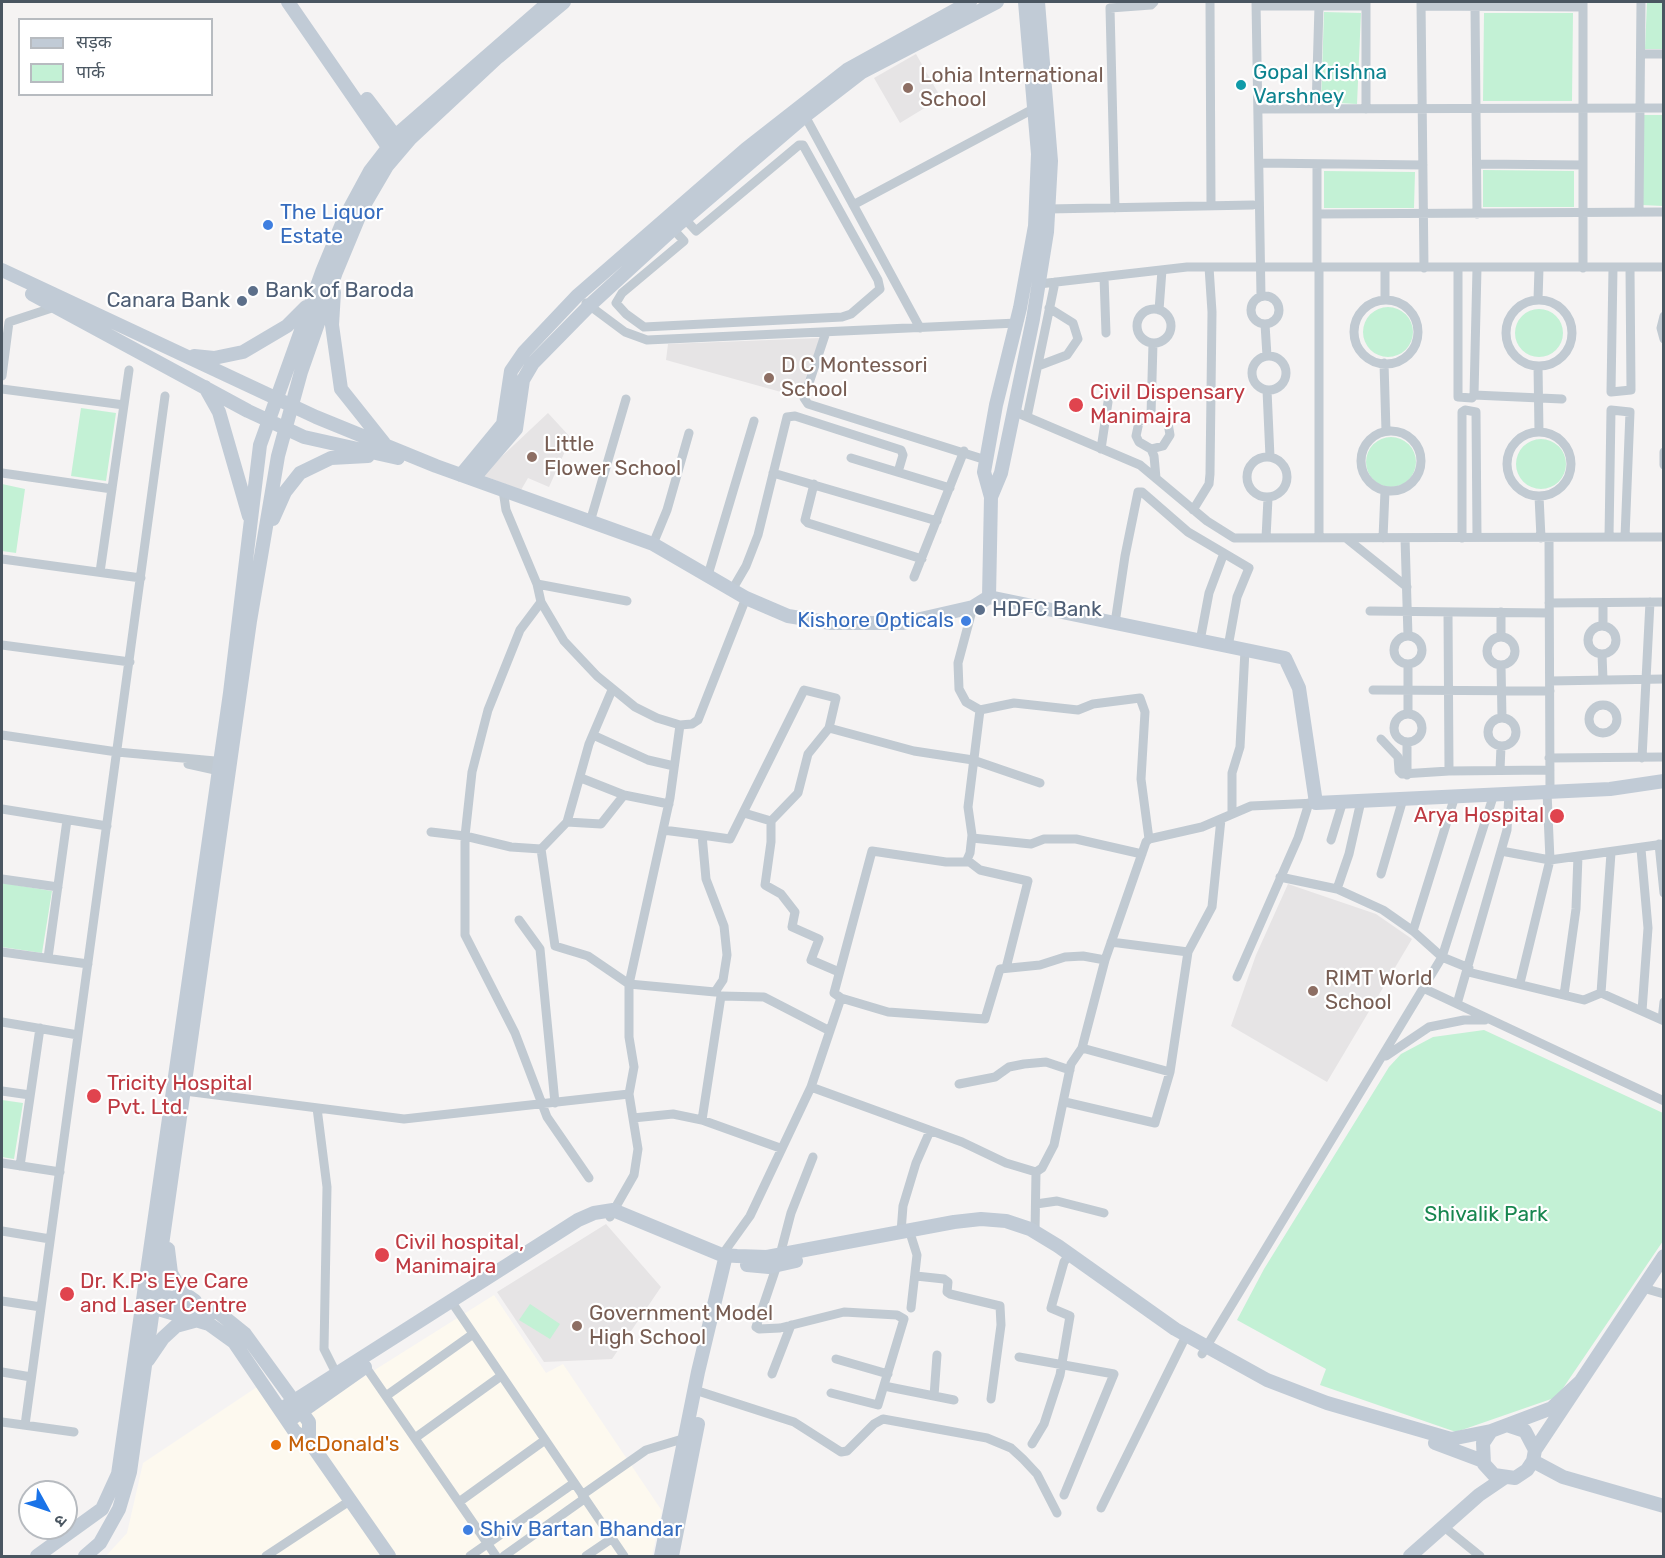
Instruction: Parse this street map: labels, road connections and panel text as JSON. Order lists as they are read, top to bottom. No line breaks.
{"parks":["Shivalik Park"],"places":["Gopal Krishna Varshney","Lohia International School","The Liquor Estate","Bank of Baroda","Canara Bank","D C Montessori School","Civil Dispensary Manimajra","Little Flower School","HDFC Bank","Kishore Opticals","Arya Hospital","RIMT World School","Tricity Hospital Pvt. Ltd.","Civil hospital, Manimajra","Dr. K.P's Eye Care and Laser Centre","Government Model High School","McDonald's","Shiv Bartan Bhandar"],"legend":["सड़क","पार्क"],"north":"bottom right"}
